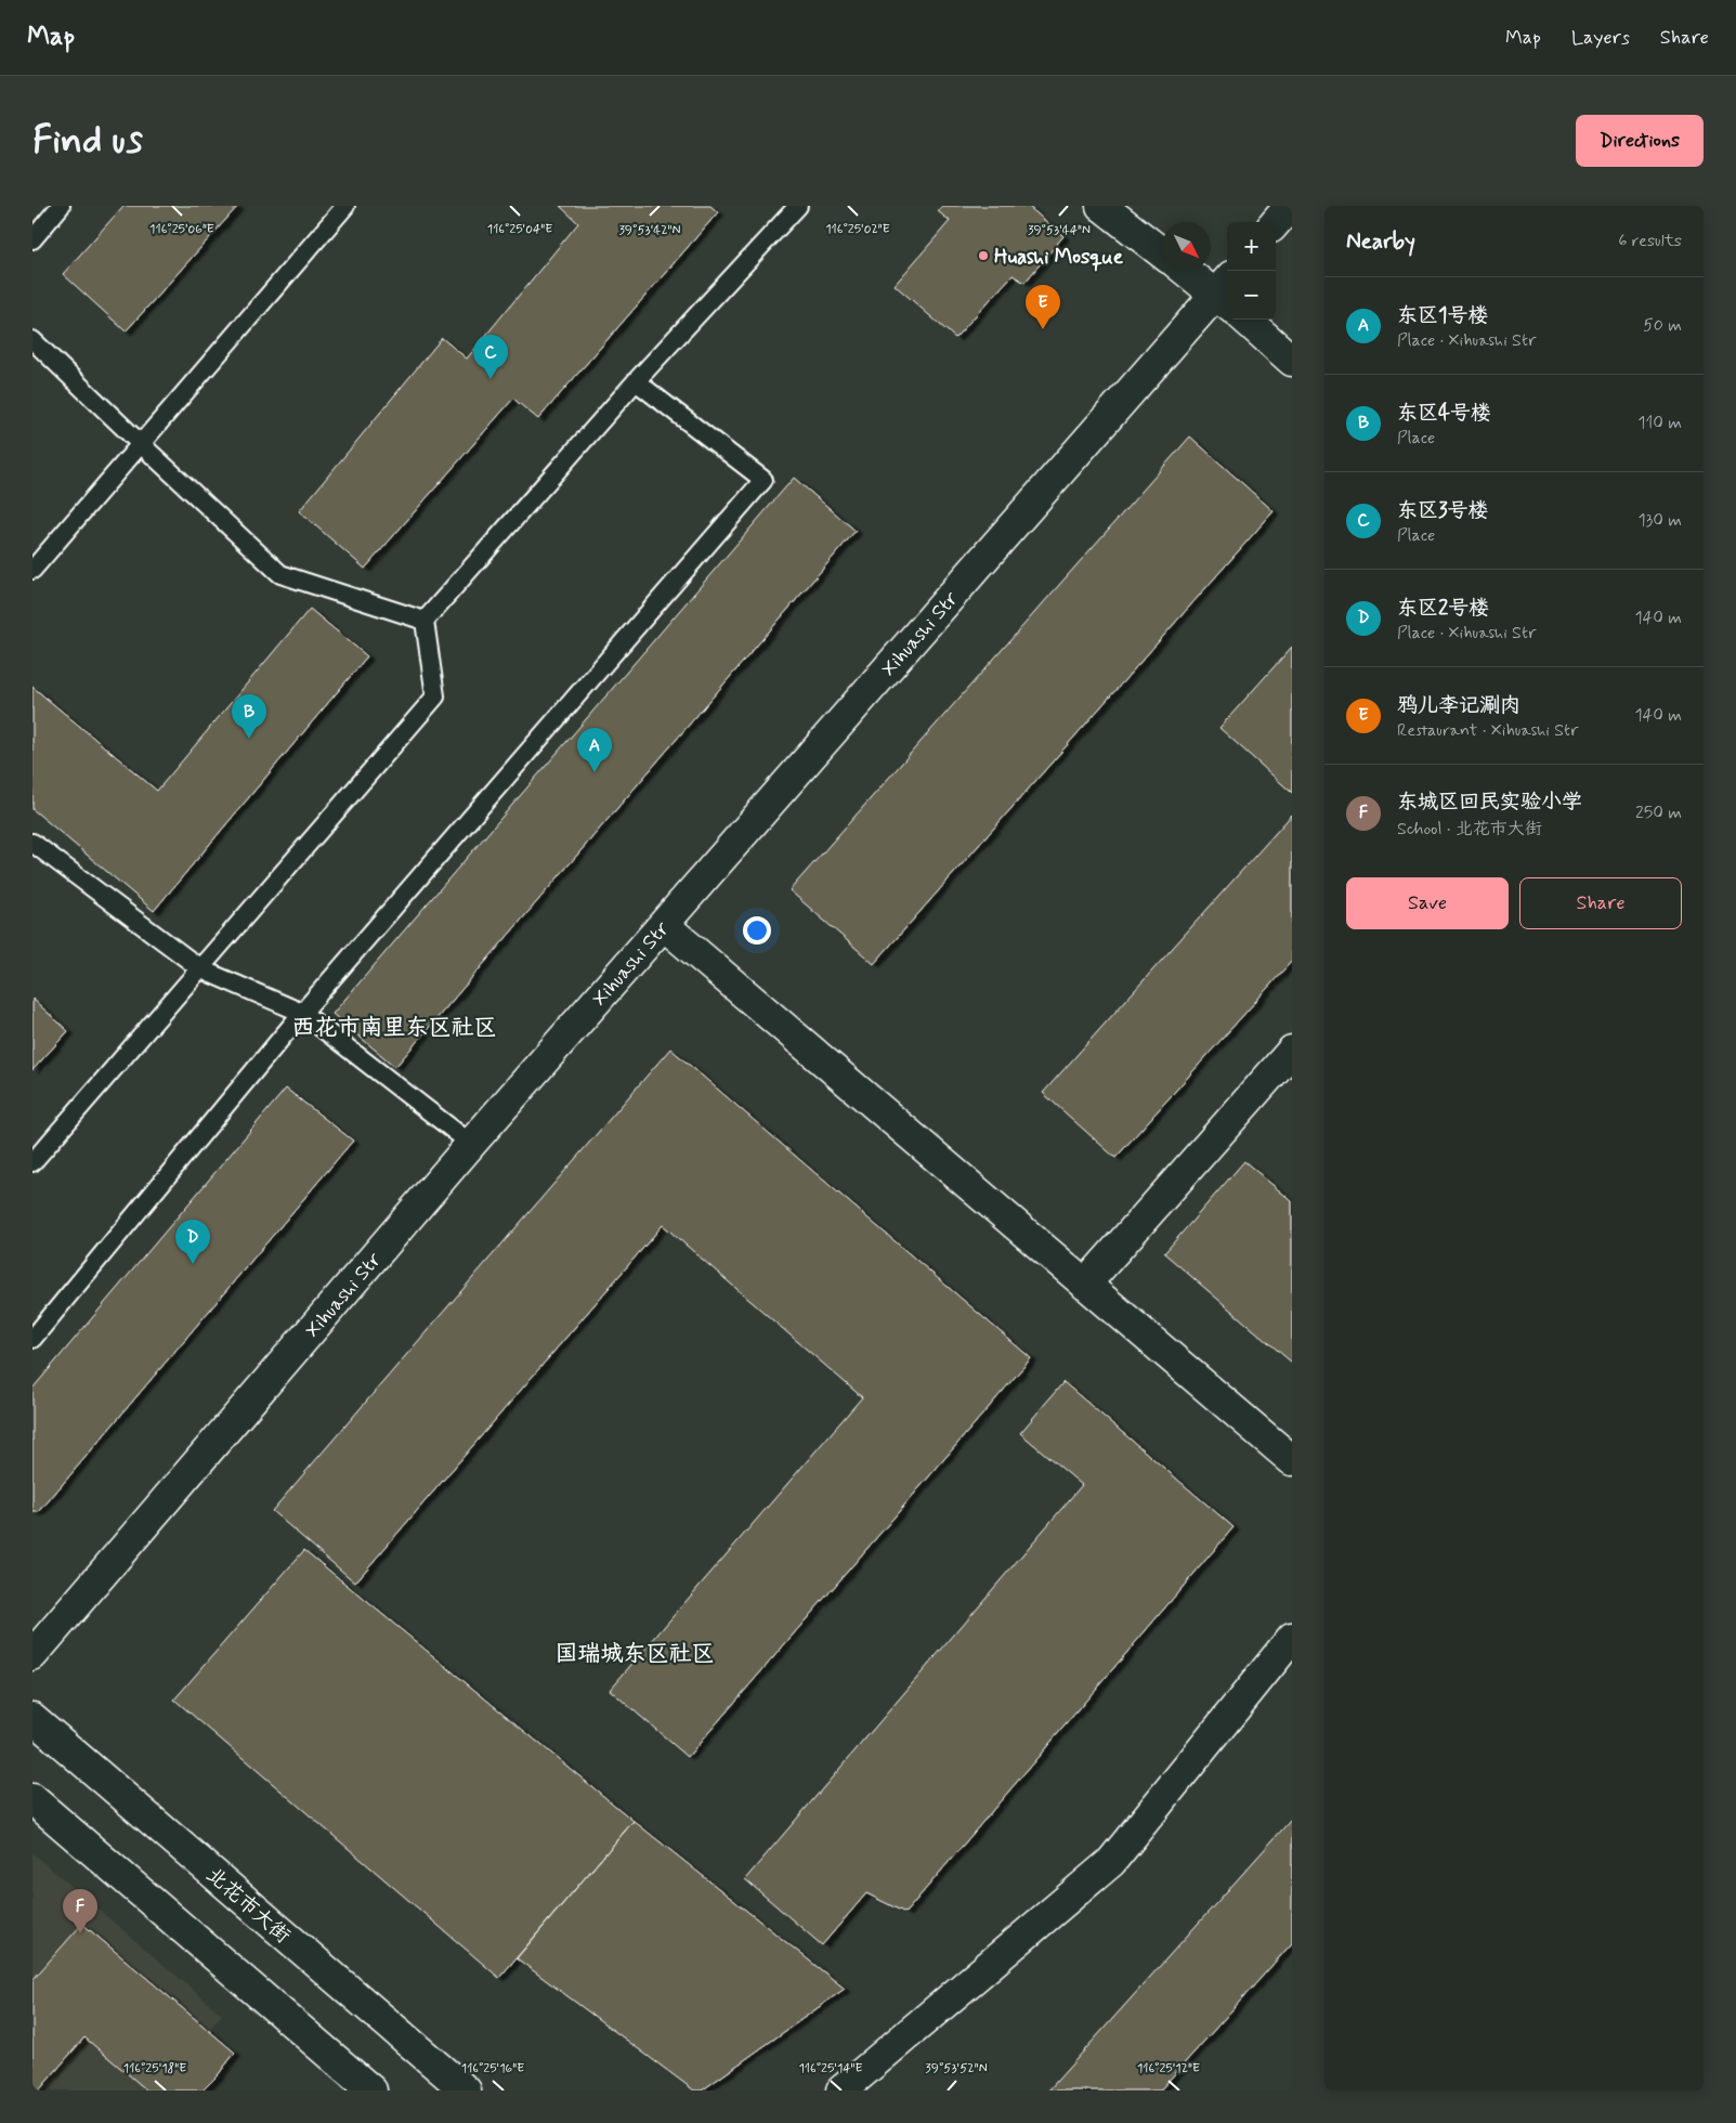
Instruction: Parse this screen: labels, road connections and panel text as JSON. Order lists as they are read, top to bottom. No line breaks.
{"streets":{"street":["Xihuashi Str","北花市大街"]},"districts":["西花市南里东区社区","国瑞城东区社区"],"places":["Huashi Mosque"],"north":"bottom right","page":{"header":"Map","nav":["Map","Layers","Share"],"buttons":["Directions",["Save","Share"]],"title":"Find us","heading":["Nearby","6 results"],"map_buttons":["+","−"],"list":[{"mark":"A","name":"东区1号楼","note":"Place · Xihuashi Str","value":"50 m"},{"mark":"B","name":"东区4号楼","note":"Place","value":"110 m"},{"mark":"C","name":"东区3号楼","note":"Place","value":"130 m"},{"mark":"D","name":"东区2号楼","note":"Place · Xihuashi Str","value":"140 m"},{"mark":"E","name":"鸦儿李记涮肉","note":"Restaurant · Xihuashi Str","value":"140 m"},{"mark":"F","name":"东城区回民实验小学","note":"School · 北花市大街","value":"250 m"}],"pins":["E","C","B","A","D","F"]},"coordinates":["116°25'06\"E","116°25'04\"E","116°25'02\"E","39°53'42\"N","39°53'44\"N","39°53'52\"N","116°25'18\"E","116°25'16\"E","116°25'14\"E","116°25'12\"E"]}
